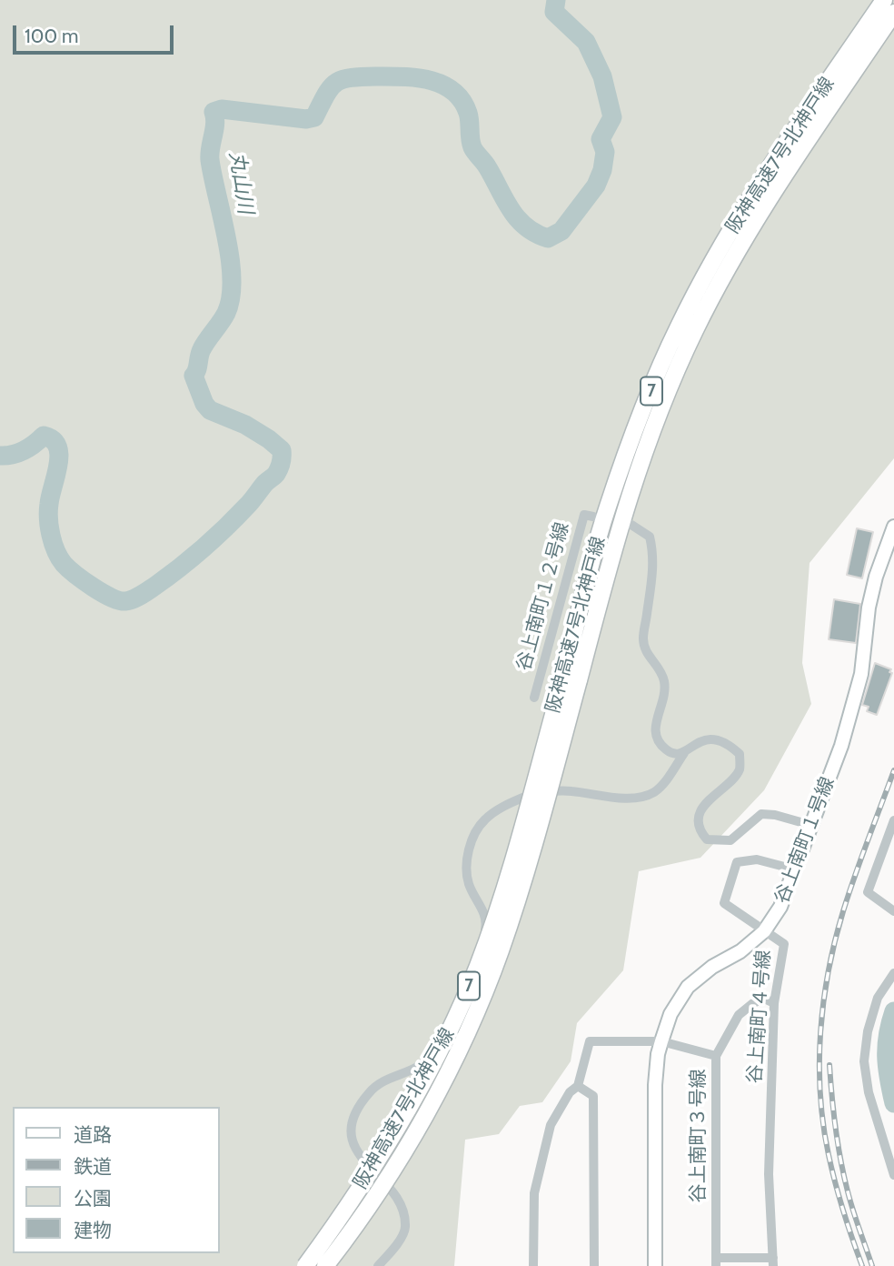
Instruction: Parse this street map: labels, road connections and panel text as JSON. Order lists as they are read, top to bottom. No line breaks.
{"streets":{"highway":["阪神高速7号北神戸線","7"],"street":["谷上南町１２号線","谷上南町１号線","谷上南町４号線","谷上南町３号線"]},"crossings":[["谷上南町１号線","谷上南町４号線"],["谷上南町４号線","谷上南町３号線"]],"water":["丸山川"],"legend":["道路","鉄道","公園","建物"],"scale_bar":"100 m"}
